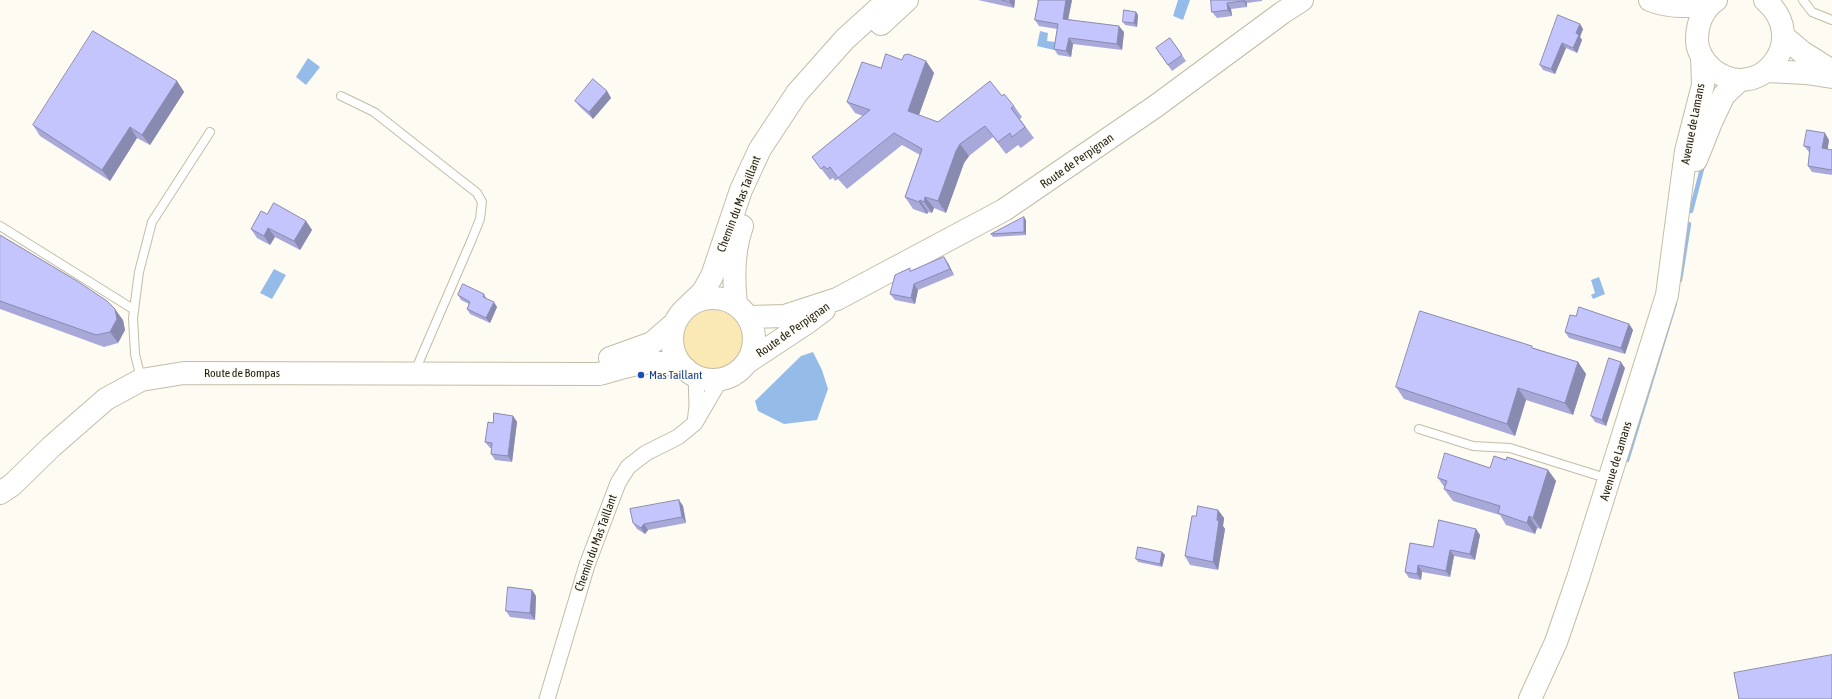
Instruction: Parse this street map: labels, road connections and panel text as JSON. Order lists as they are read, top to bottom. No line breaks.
{"streets":{"main road":["Avenue de Lamans","Route de Perpignan","Chemin du Mas Taillant","Route de Bompas"]},"crossings":[["Route de Perpignan","Chemin du Mas Taillant"]],"places":["Mas Taillant"]}
